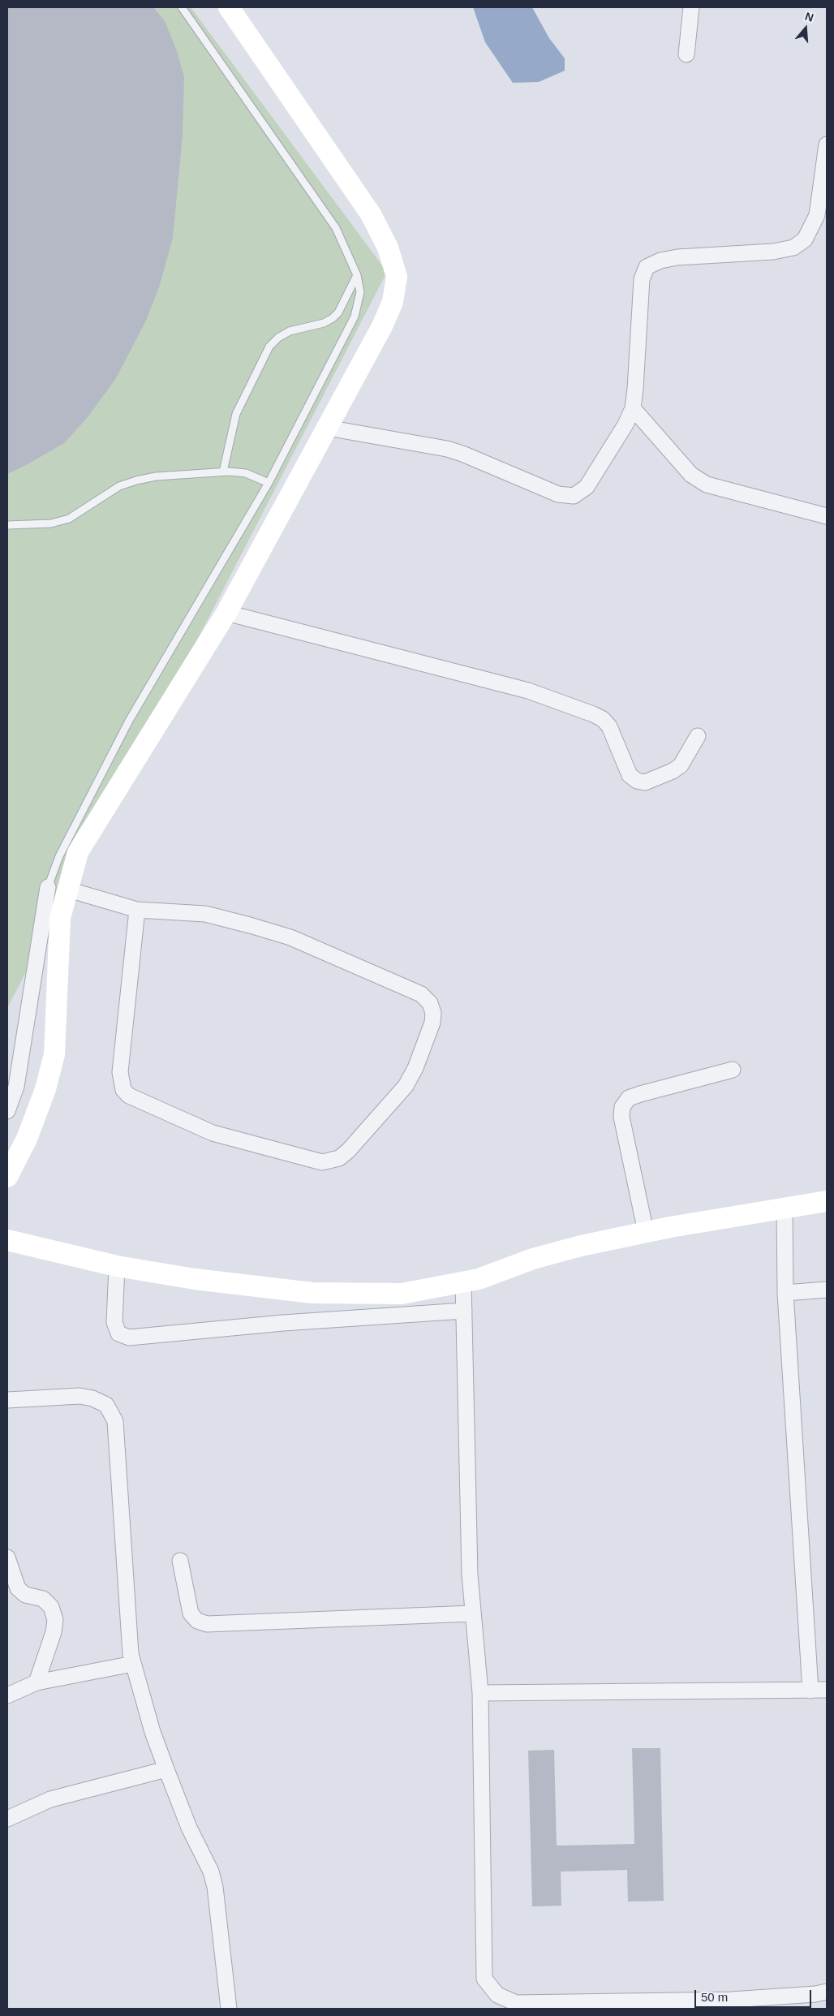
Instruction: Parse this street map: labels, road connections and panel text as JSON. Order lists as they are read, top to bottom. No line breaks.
{"scale_bar":"50 m","north":"top"}
